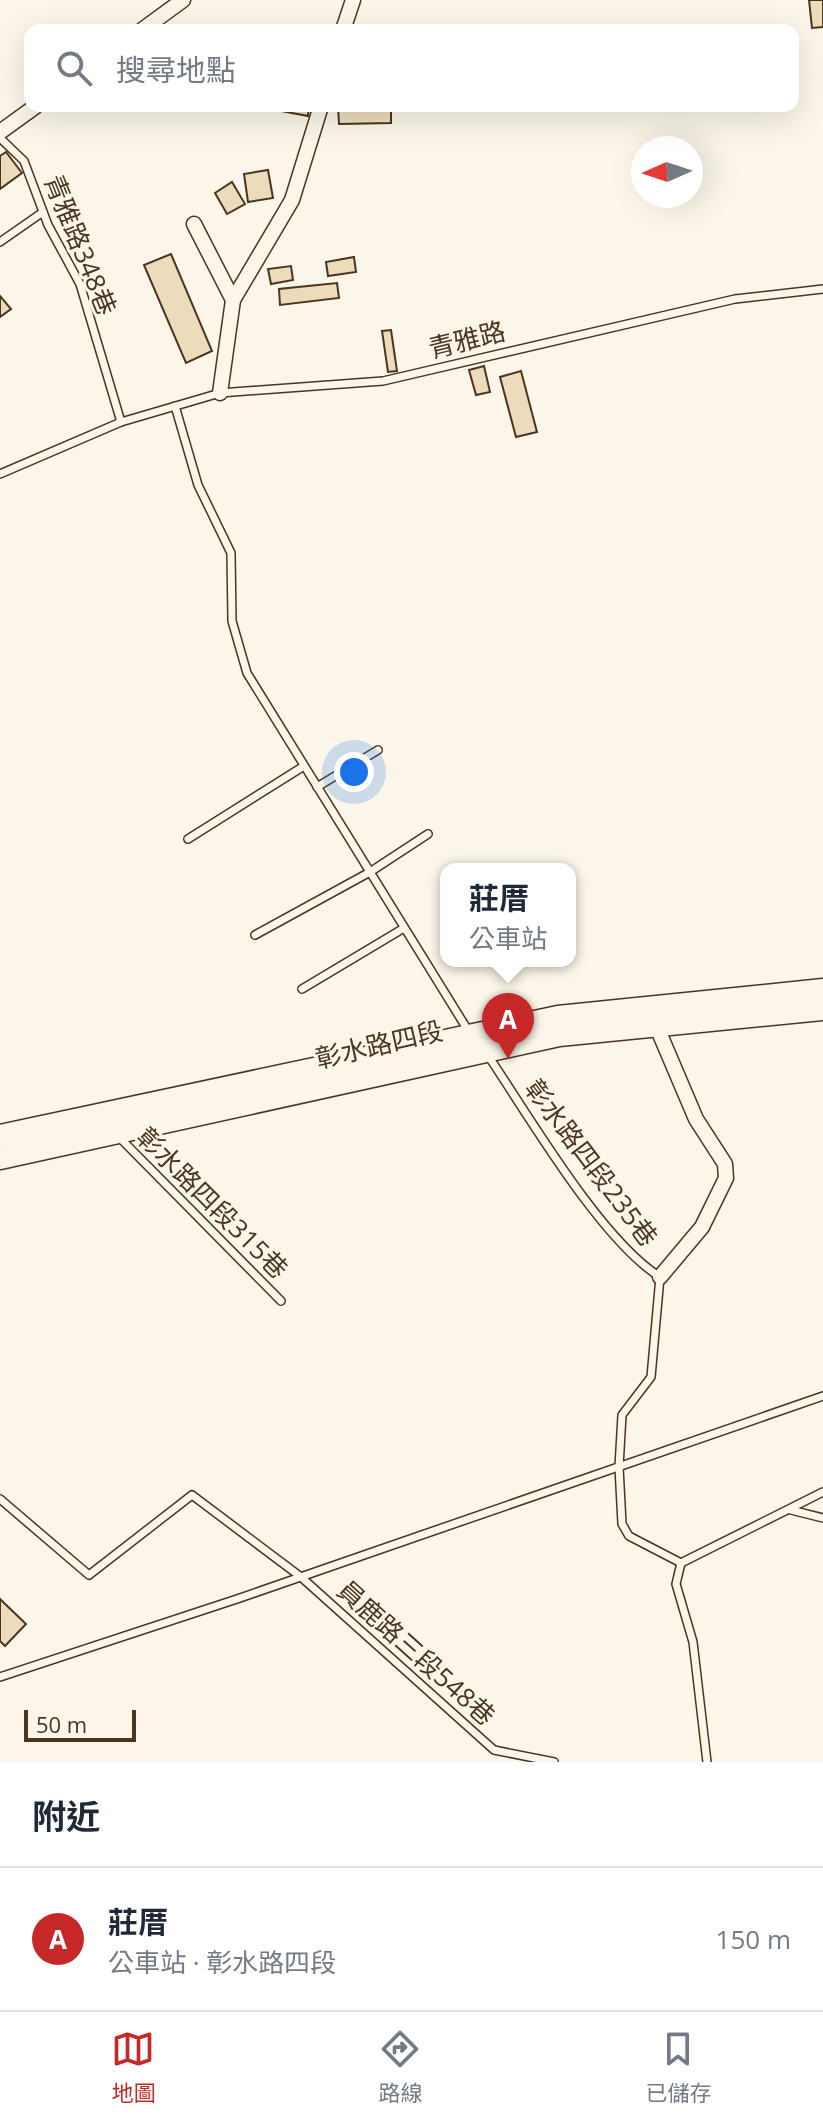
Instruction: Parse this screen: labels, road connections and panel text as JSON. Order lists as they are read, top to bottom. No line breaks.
{"streets":{"main road":["彰水路四段"],"lane":["青雅路348巷","青雅路","彰水路四段235巷","彰水路四段315巷","員鹿路三段548巷"]},"crossings":[["青雅路348巷","青雅路"],["青雅路","彰水路四段235巷"],["彰水路四段","彰水路四段235巷"],["彰水路四段","彰水路四段315巷"]],"scale_bar":"50 m","north":"left","page":{"search":"搜尋地點","popup":["莊厝","公車站"],"pins":"A","scale":"50 m","heading":"附近","list":[{"mark":"A","name":"莊厝","note":"公車站 · 彰水路四段","value":"150 m"}],"nav":["地圖","路線","已儲存"]}}
